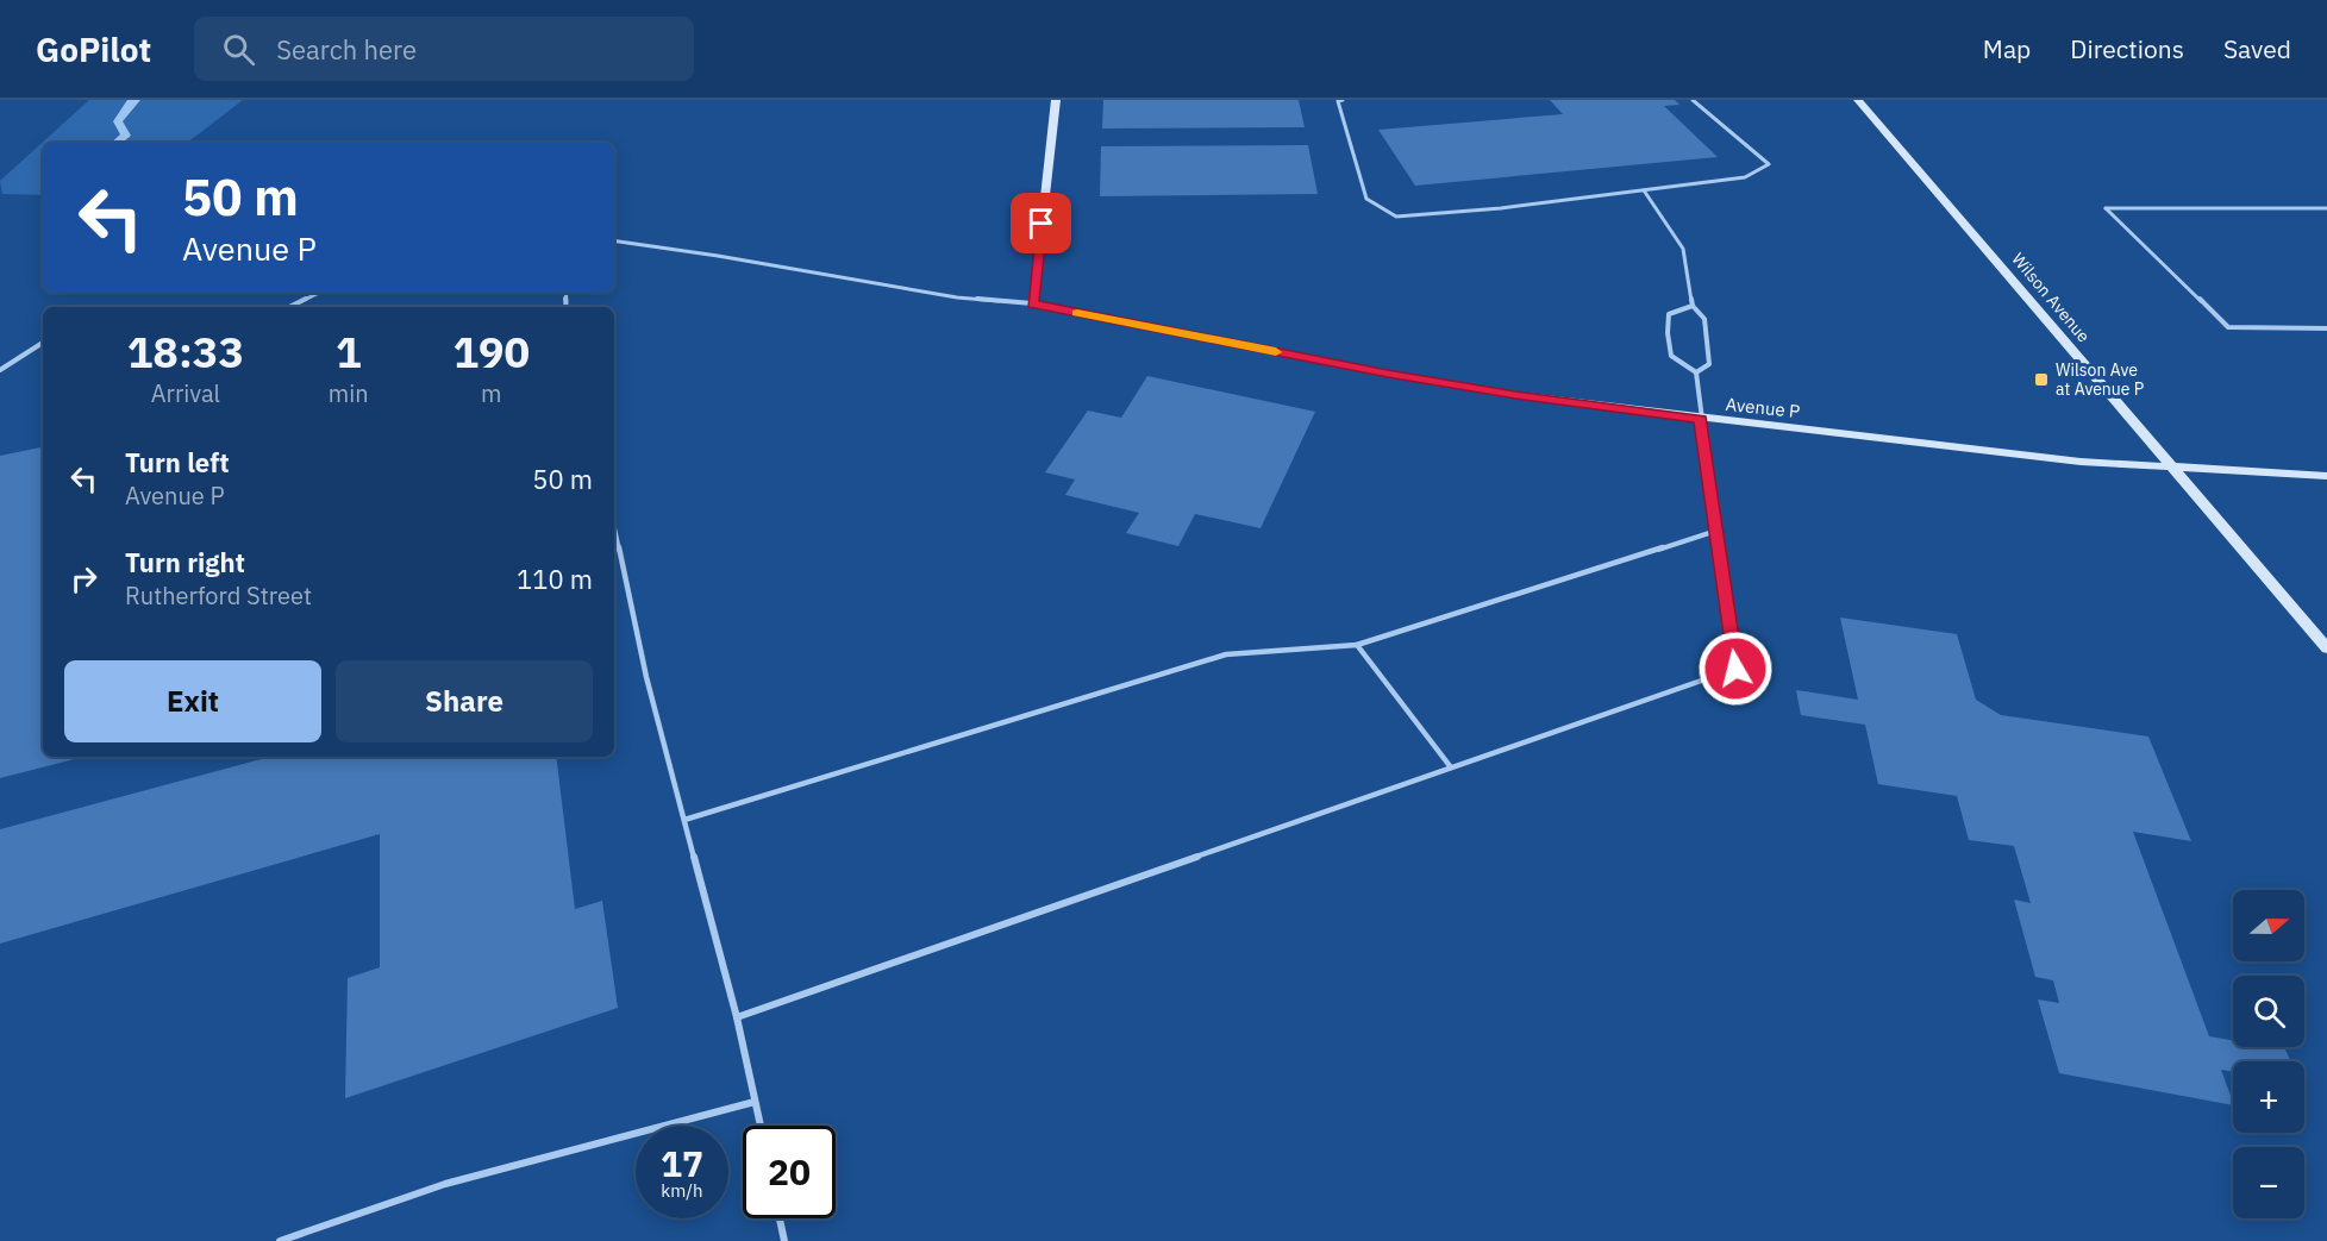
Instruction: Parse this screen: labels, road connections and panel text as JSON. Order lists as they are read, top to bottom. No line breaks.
{"streets":{"street":["Wilson Avenue","Avenue P"]},"crossings":[["Wilson Avenue","Avenue P"]],"places":{"transit":["Wilson Ave at Avenue P"]},"north":"right","page":{"header":"GoPilot","search":"Search here","nav":["Map","Directions","Saved"],"turn":["50 m","Avenue P"],"eta":["18:33","Arrival","1","min","190","m"],"list":[{"name":"Turn left","note":"Avenue P","value":"50 m"},{"name":"Turn right","note":"Rutherford Street","value":"110 m"}],"buttons":["Exit","Share"],"map_buttons":["+","−"],"speed":"17 km/h","limit":"20"}}
